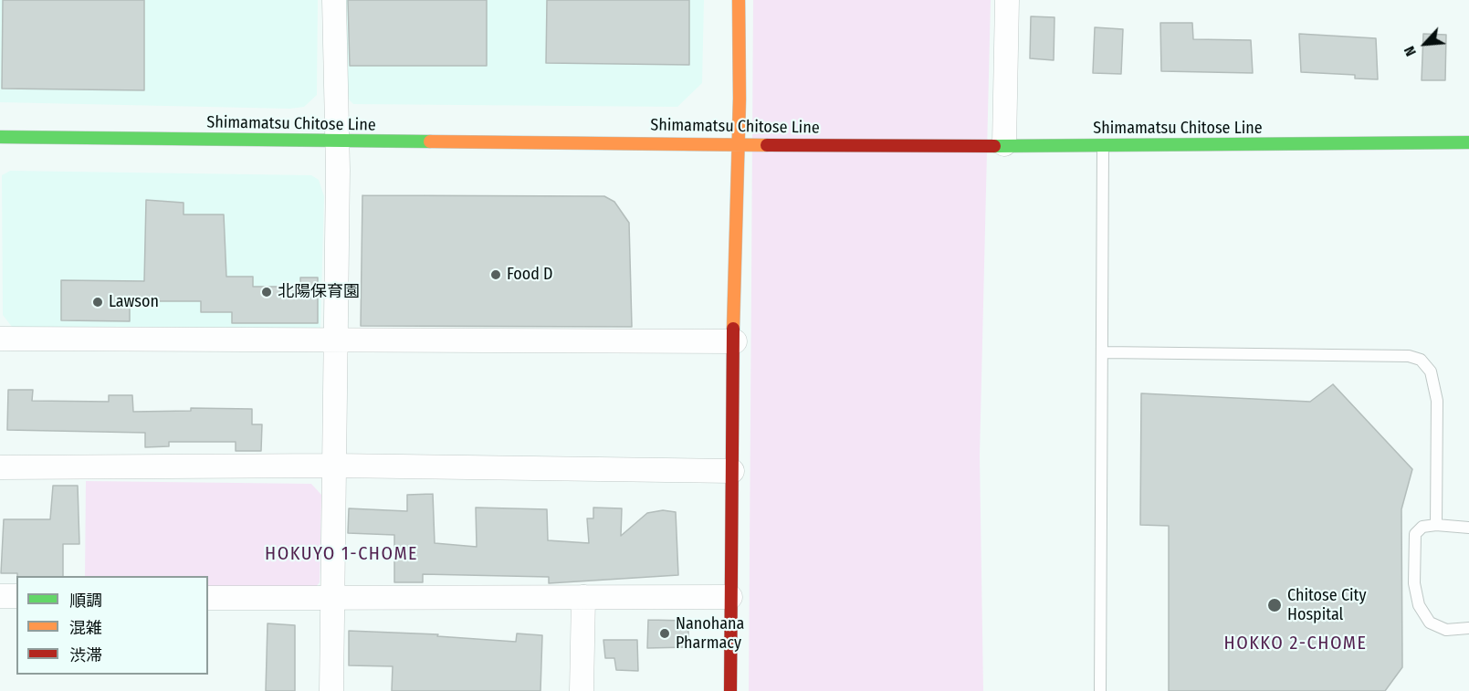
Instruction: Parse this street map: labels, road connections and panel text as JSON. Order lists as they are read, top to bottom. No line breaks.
{"streets":{"main road":["Shimamatsu Chitose Line"]},"districts":["HOKUYO 1-CHOME","HOKKO 2-CHOME"],"places":["Food D","北陽保育園","Lawson","Chitose City Hospital","Nanohana Pharmacy"],"legend":["順調","混雑","渋滞"],"north":"bottom left"}
